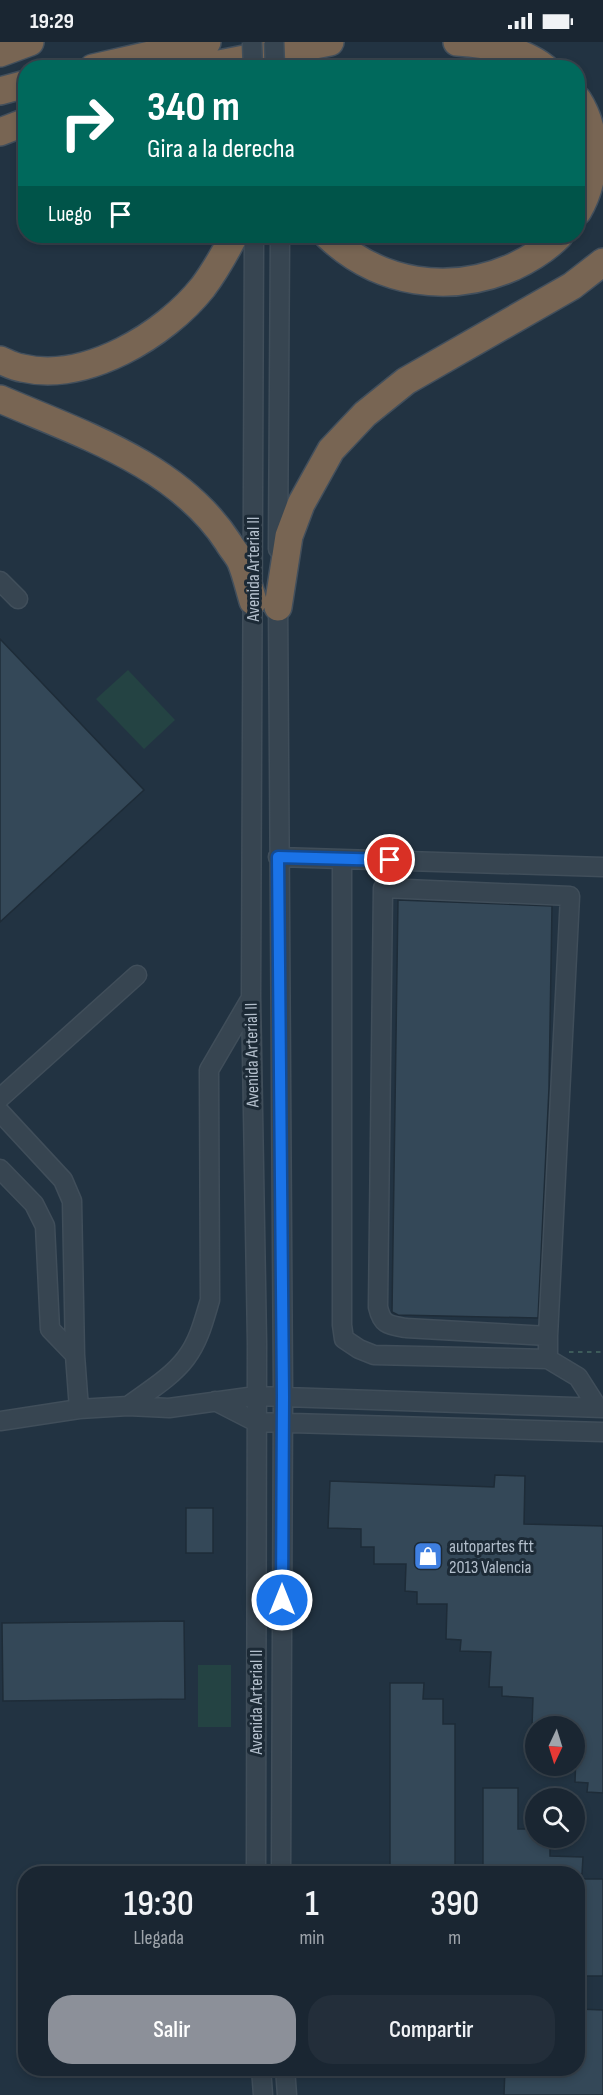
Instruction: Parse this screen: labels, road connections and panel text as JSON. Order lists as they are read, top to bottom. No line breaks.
{"streets":{"street":["Avenida Arterial II"]},"places":{"shop":["autopartes ftt 2013 Valencia"]},"north":"bottom","page":{"status":"19:29","turn":["340 m","Gira a la derecha"],"then":"Luego","eta":["19:30","Llegada","1","min","390","m"],"buttons":["Salir","Compartir"]}}
